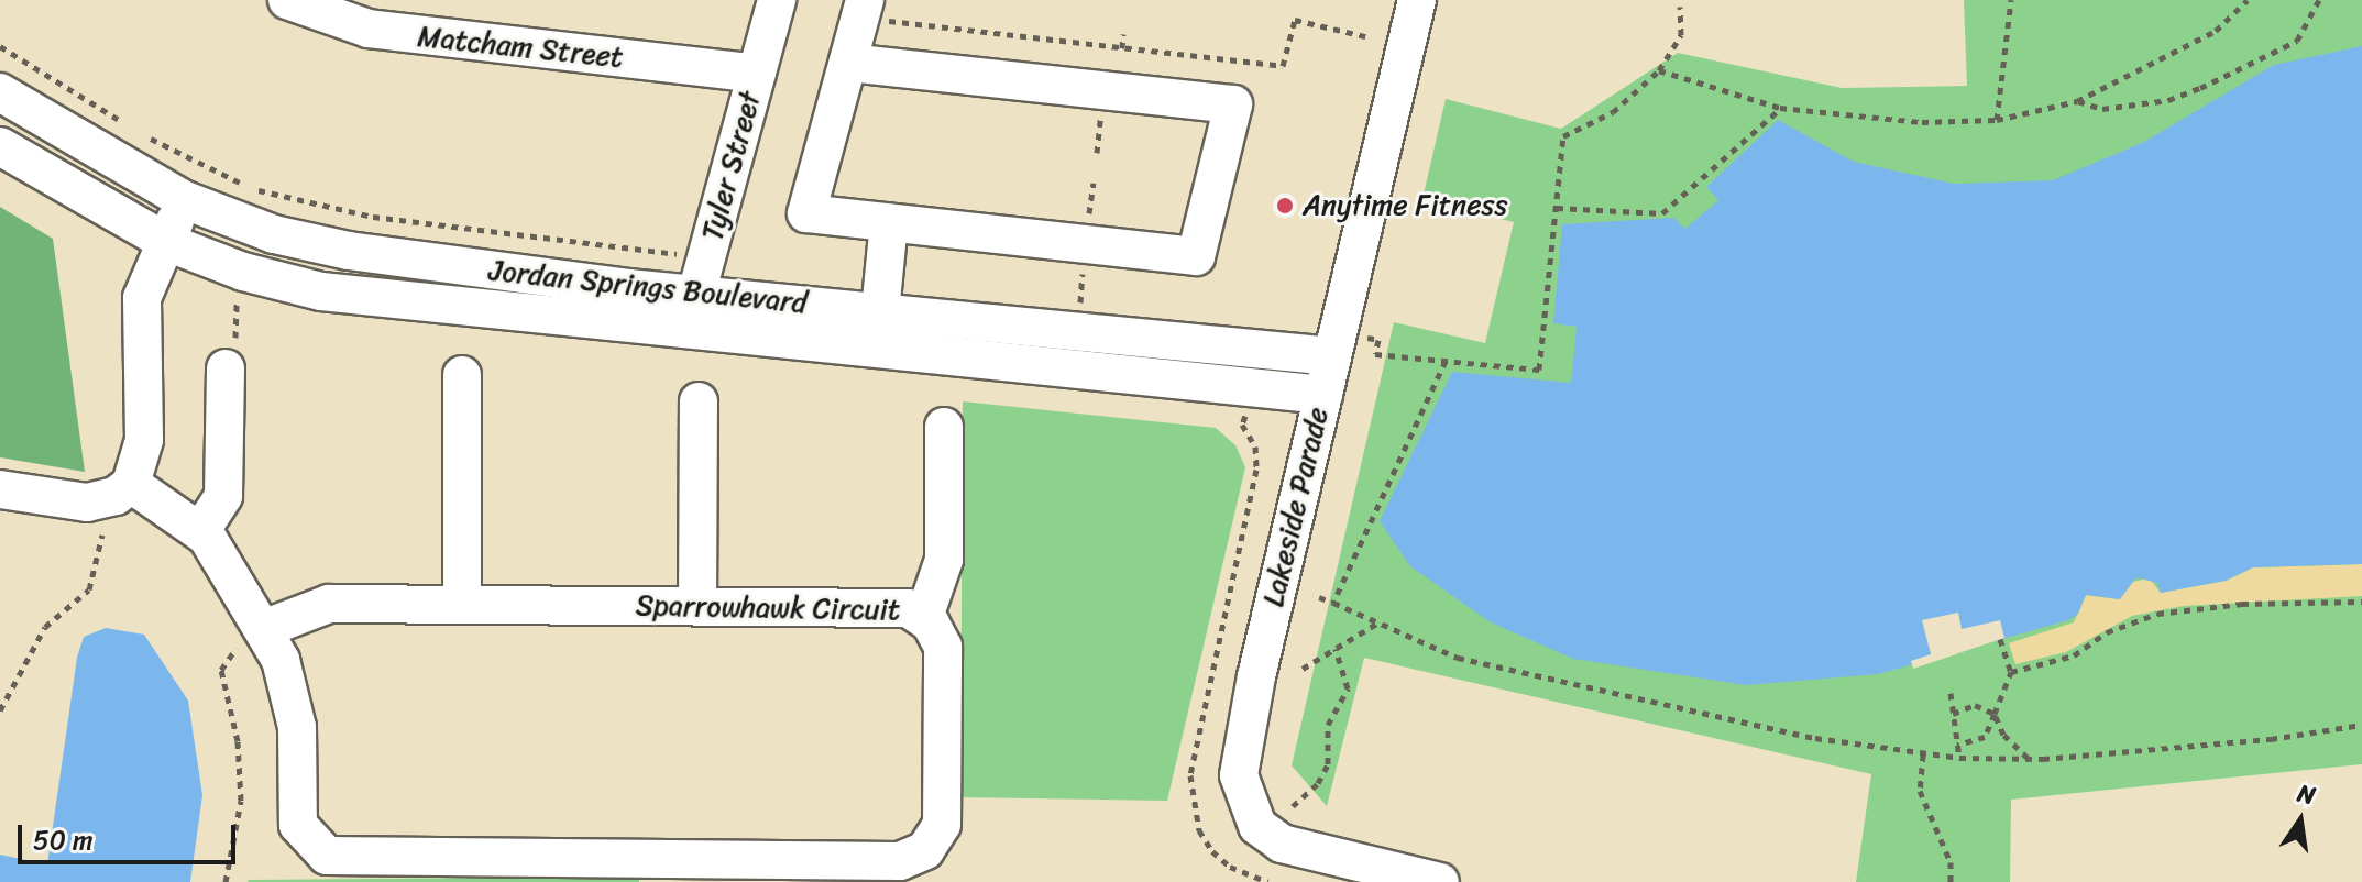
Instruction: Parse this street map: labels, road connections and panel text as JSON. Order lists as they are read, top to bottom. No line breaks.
{"streets":{"street":["Matcham Street","Tyler Street","Jordan Springs Boulevard","Lakeside Parade","Sparrowhawk Circuit"]},"crossings":[["Matcham Street","Tyler Street"],["Tyler Street","Jordan Springs Boulevard"],["Jordan Springs Boulevard","Lakeside Parade"]],"places":["Anytime Fitness"],"scale_bar":"50 m","north":"top"}
